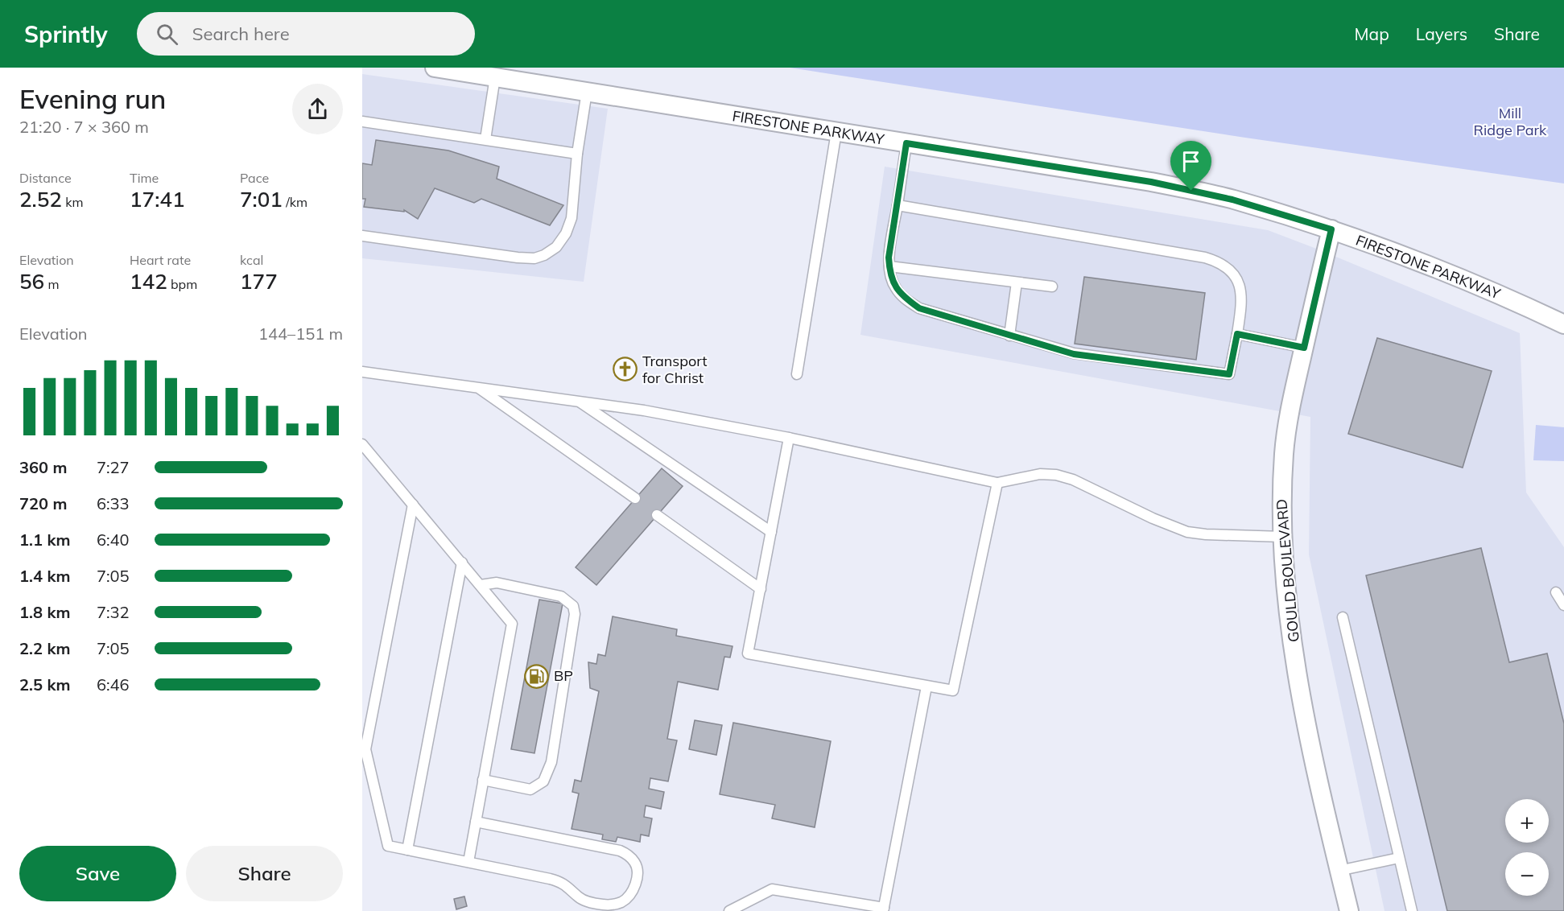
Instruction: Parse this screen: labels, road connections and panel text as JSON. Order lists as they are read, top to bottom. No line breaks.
{"streets":{"street":["FIRESTONE PARKWAY","GOULD BOULEVARD"]},"crossings":[["FIRESTONE PARKWAY","GOULD BOULEVARD"]],"parks":["Mill Ridge Park"],"places":{"church":["Transport for Christ"],"fuel station":["BP"]},"page":{"header":"Sprintly","search":"Search here","nav":["Map","Layers","Share"],"heading":["Evening run","21:20 · 7 × 360 m"],"stats":[["Distance","2.52 km"],["Time","17:41"],["Pace","7:01 /km"],["Elevation","56 m"],["Heart rate","142 bpm"],["kcal","177"]],"chart":["Elevation","144–151 m"],"list":[{"name":"360 m","note":"7:27"},{"name":"720 m","note":"6:33"},{"name":"1.1 km","note":"6:40"},{"name":"1.4 km","note":"7:05"},{"name":"1.8 km","note":"7:32"},{"name":"2.2 km","note":"7:05"},{"name":"2.5 km","note":"6:46"}],"map_buttons":["+","−"],"buttons":["Save","Share"]}}
